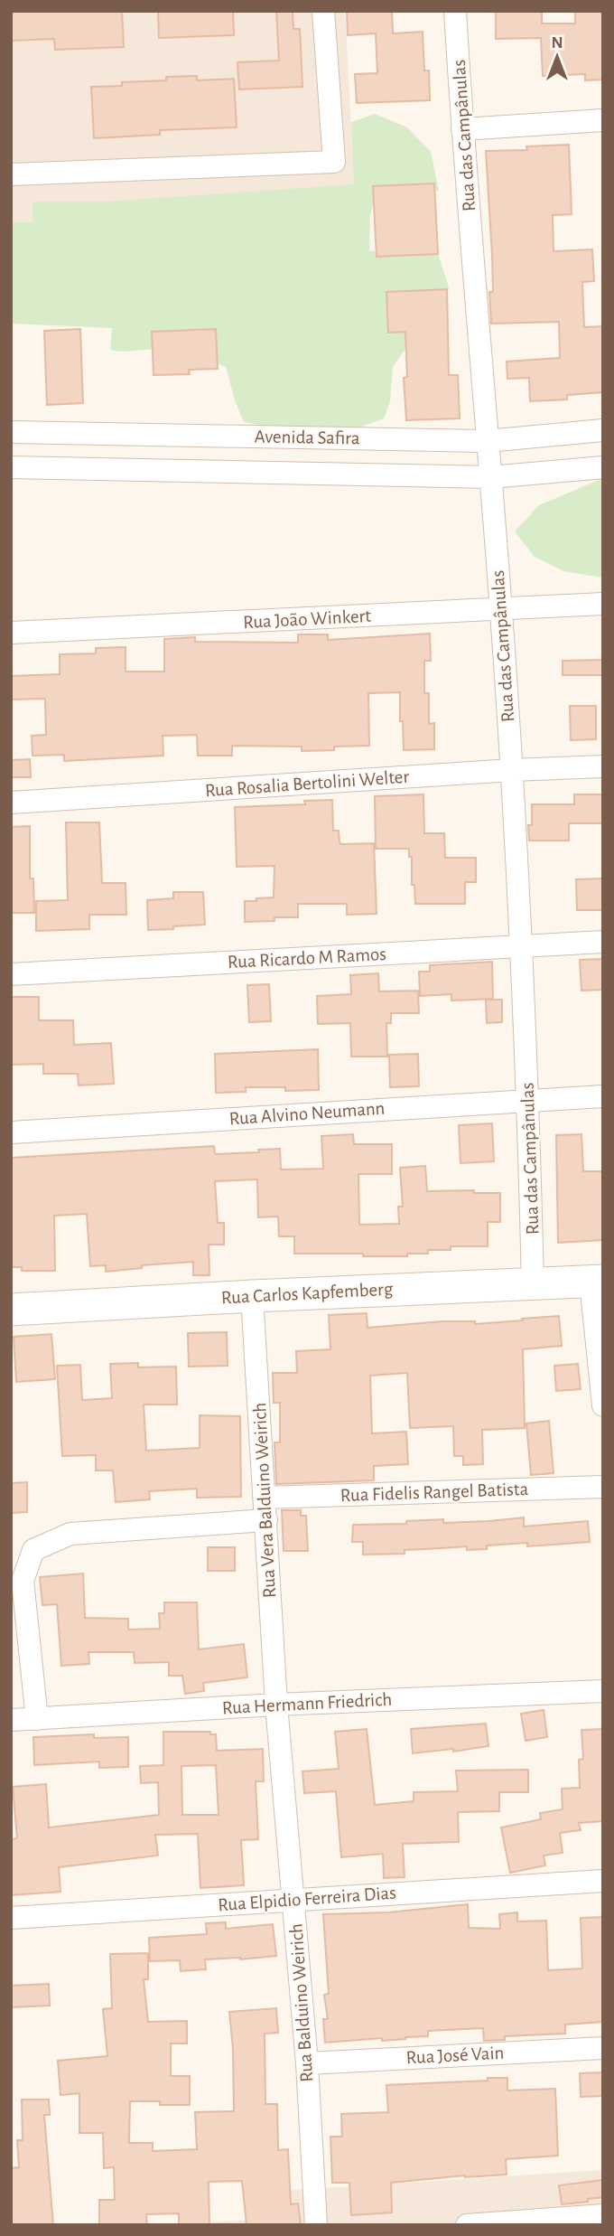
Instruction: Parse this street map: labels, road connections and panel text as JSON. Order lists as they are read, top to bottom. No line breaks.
{"streets":{"street":["Rua das Campânulas","Avenida Safira","Rua João Winkert","Rua Rosalia Bertolini Welter","Rua Ricardo M Ramos","Rua Alvino Neumann","Rua Carlos Kapfemberg","Rua Fidelis Rangel Batista","Rua Vera Balduino Weirich","Rua Hermann Friedrich","Rua Elpidio Ferreira Dias","Rua Balduino Weirich","Rua José Vain"]},"crossings":[["Rua das Campânulas","Avenida Safira"],["Rua das Campânulas","Rua João Winkert"],["Rua das Campânulas","Rua Rosalia Bertolini Welter"],["Rua das Campânulas","Rua Ricardo M Ramos"],["Rua das Campânulas","Rua Alvino Neumann"],["Rua das Campânulas","Rua Carlos Kapfemberg"],["Rua Carlos Kapfemberg","Rua Vera Balduino Weirich"],["Rua Fidelis Rangel Batista","Rua Vera Balduino Weirich"],["Rua Fidelis Rangel Batista","Rua Hermann Friedrich"],["Rua Vera Balduino Weirich","Rua Hermann Friedrich"],["Rua Vera Balduino Weirich","Rua Balduino Weirich"],["Rua Hermann Friedrich","Rua Balduino Weirich"],["Rua Elpidio Ferreira Dias","Rua Balduino Weirich"],["Rua Balduino Weirich","Rua José Vain"]],"north":"top"}
